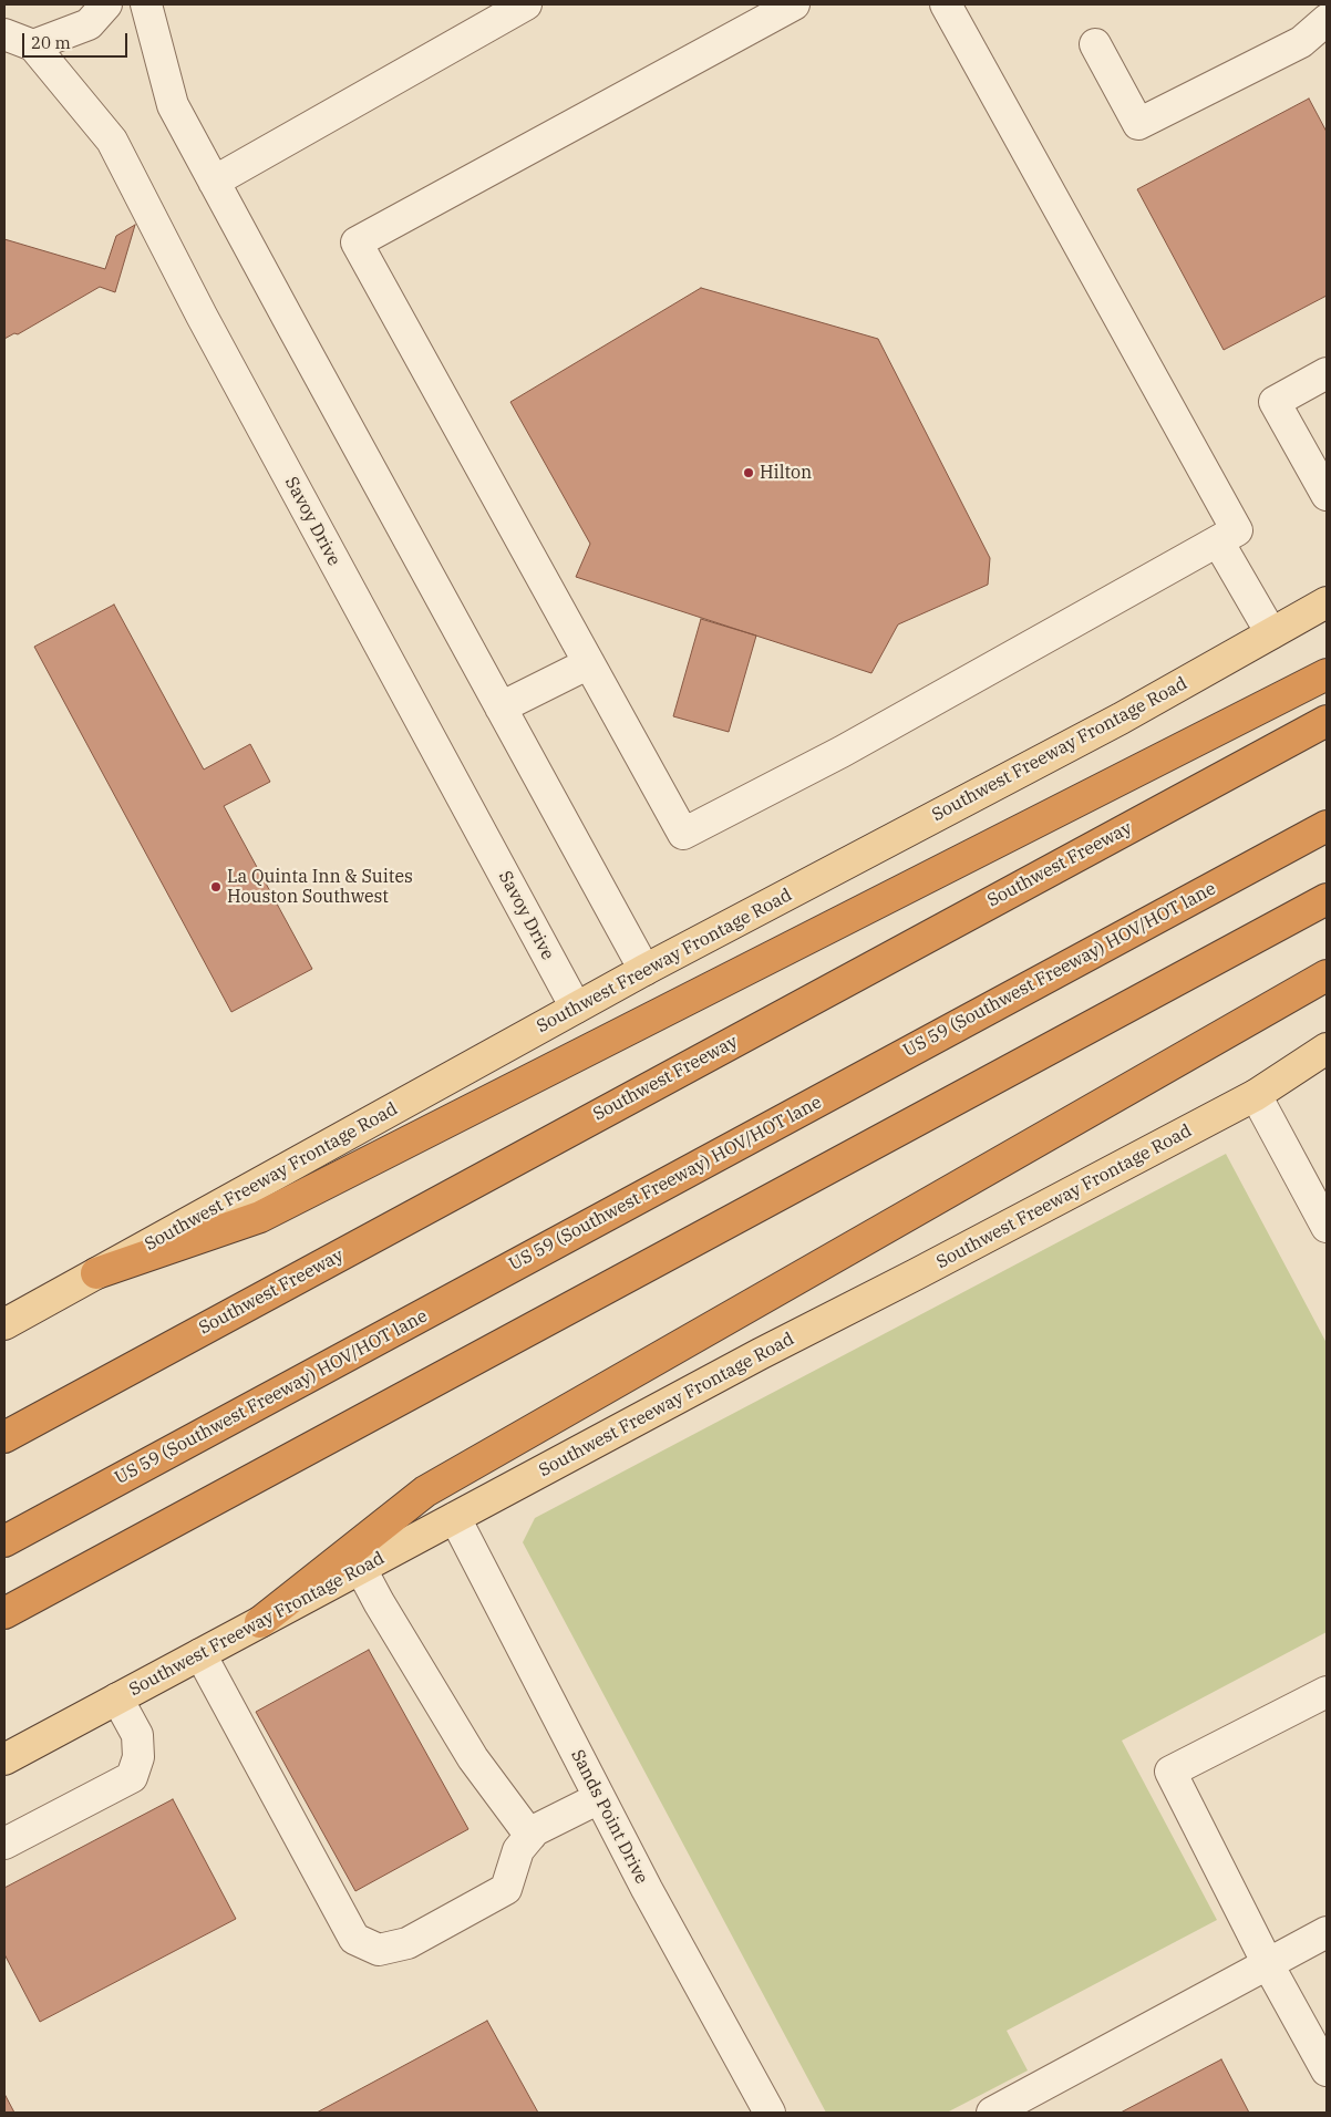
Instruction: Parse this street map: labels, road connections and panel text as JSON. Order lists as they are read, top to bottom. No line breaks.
{"streets":{"highway":["Southwest Freeway","US 59 (Southwest Freeway) HOV/HOT lane"],"main road":["Southwest Freeway Frontage Road"],"street":["Savoy Drive","Sands Point Drive"]},"crossings":[["Savoy Drive","Southwest Freeway Frontage Road"],["Southwest Freeway Frontage Road","Sands Point Drive"]],"places":["Hilton","La Quinta Inn & Suites Houston Southwest"],"scale_bar":"20 m"}
